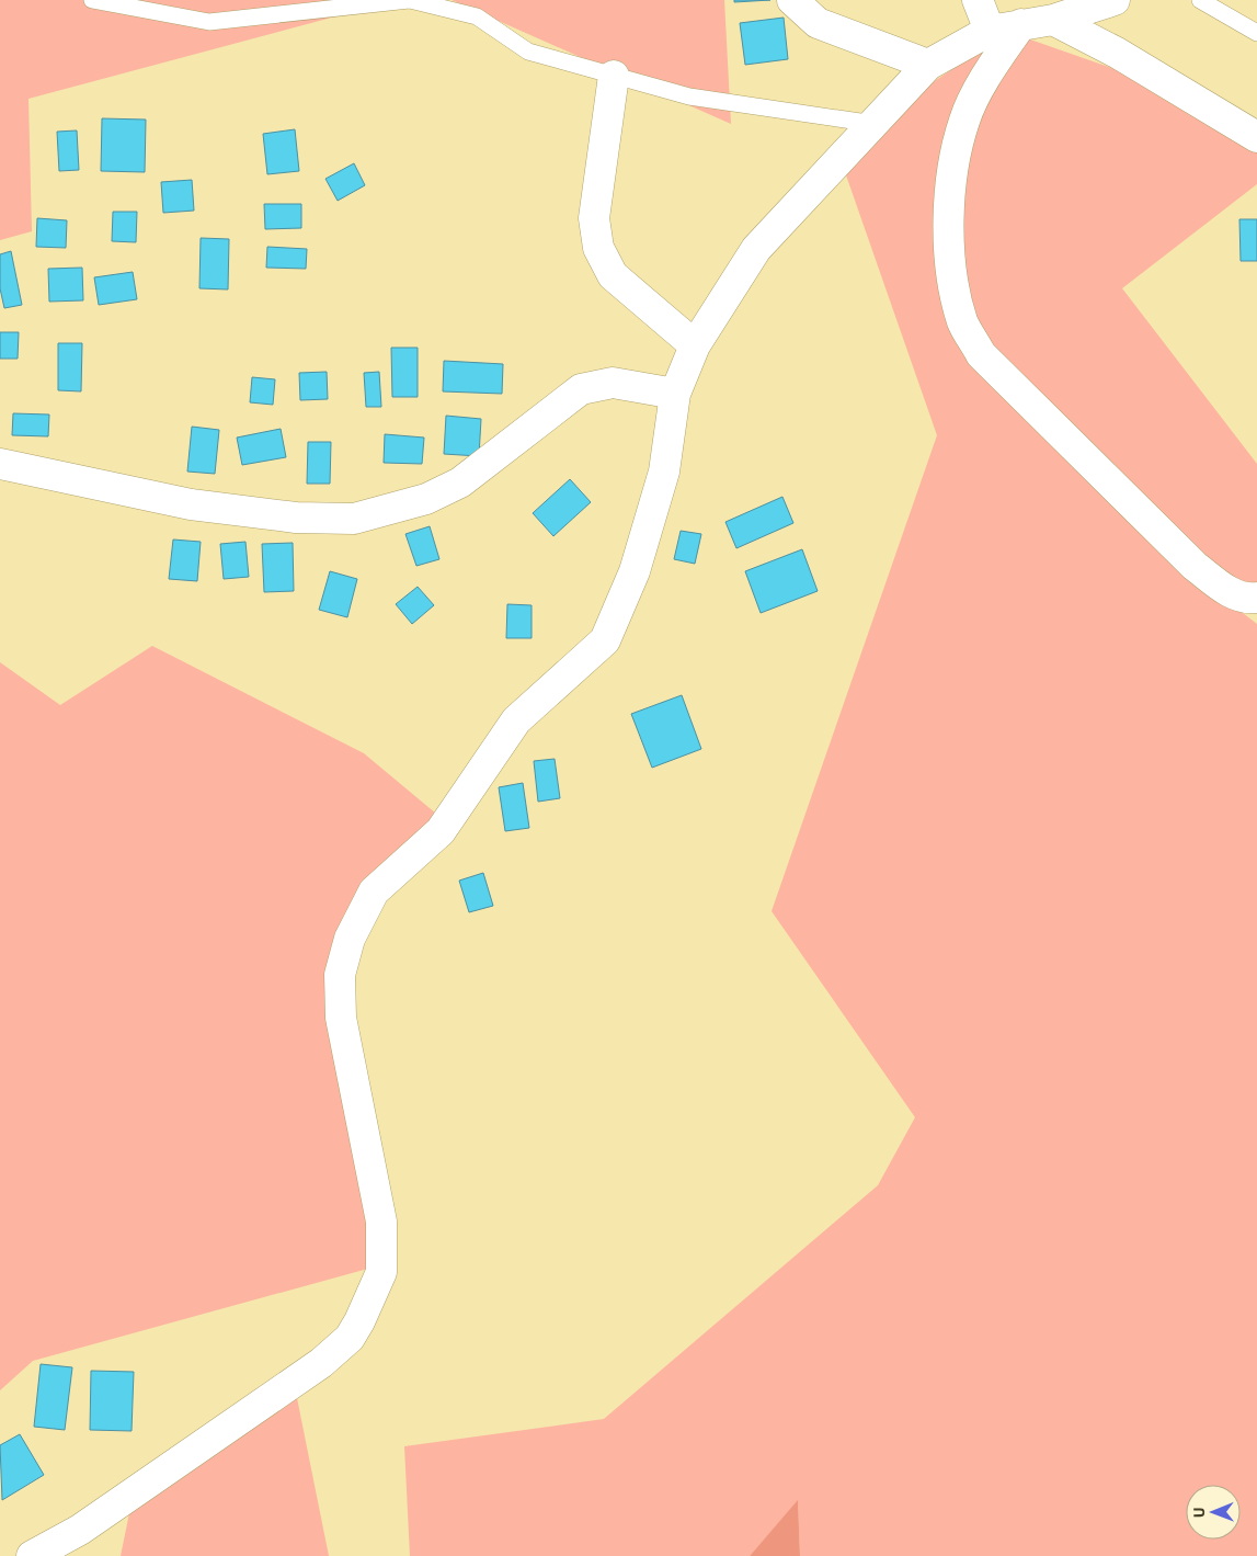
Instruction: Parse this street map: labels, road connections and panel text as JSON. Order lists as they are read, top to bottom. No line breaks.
{"north":"left"}
